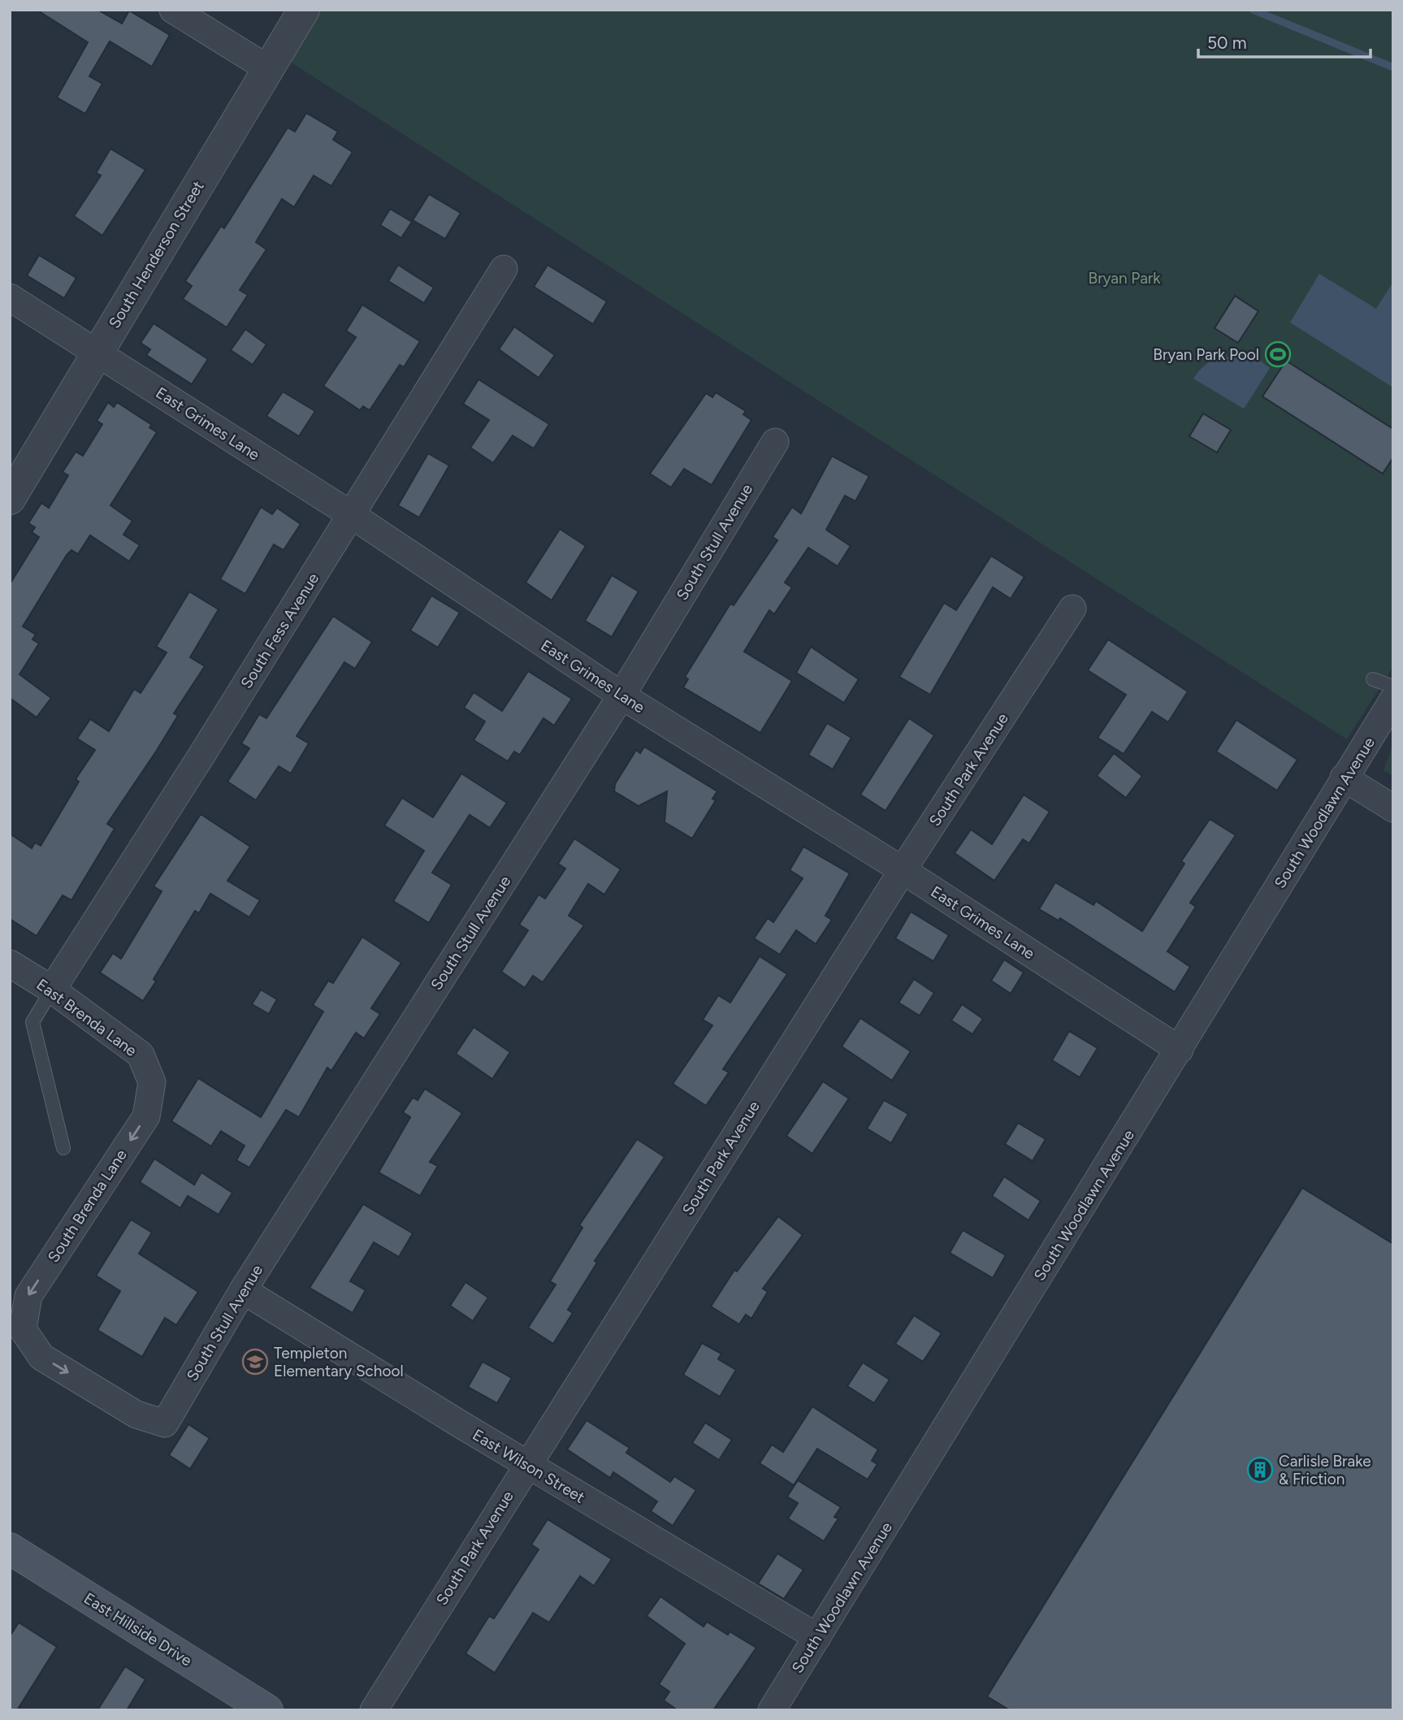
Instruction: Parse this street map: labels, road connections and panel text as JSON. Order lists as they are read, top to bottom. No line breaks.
{"streets":{"main road":["East Hillside Drive"],"street":["South Henderson Street","East Grimes Lane","South Stull Avenue","South Fess Avenue","South Park Avenue","South Woodlawn Avenue","East Brenda Lane","South Brenda Lane","East Wilson Street"]},"crossings":[["South Henderson Street","East Grimes Lane"],["East Grimes Lane","South Stull Avenue"],["East Grimes Lane","South Fess Avenue"],["East Grimes Lane","South Park Avenue"],["East Grimes Lane","South Woodlawn Avenue"],["South Stull Avenue","South Brenda Lane"],["South Stull Avenue","East Wilson Street"],["South Fess Avenue","East Brenda Lane"],["South Park Avenue","East Wilson Street"],["South Woodlawn Avenue","East Wilson Street"],["East Brenda Lane","South Brenda Lane"]],"parks":["Bryan Park"],"places":{"sports":["Bryan Park Pool"],"school or university":["Templeton Elementary School"],"building":["Carlisle Brake & Friction"]},"scale_bar":"50 m"}
